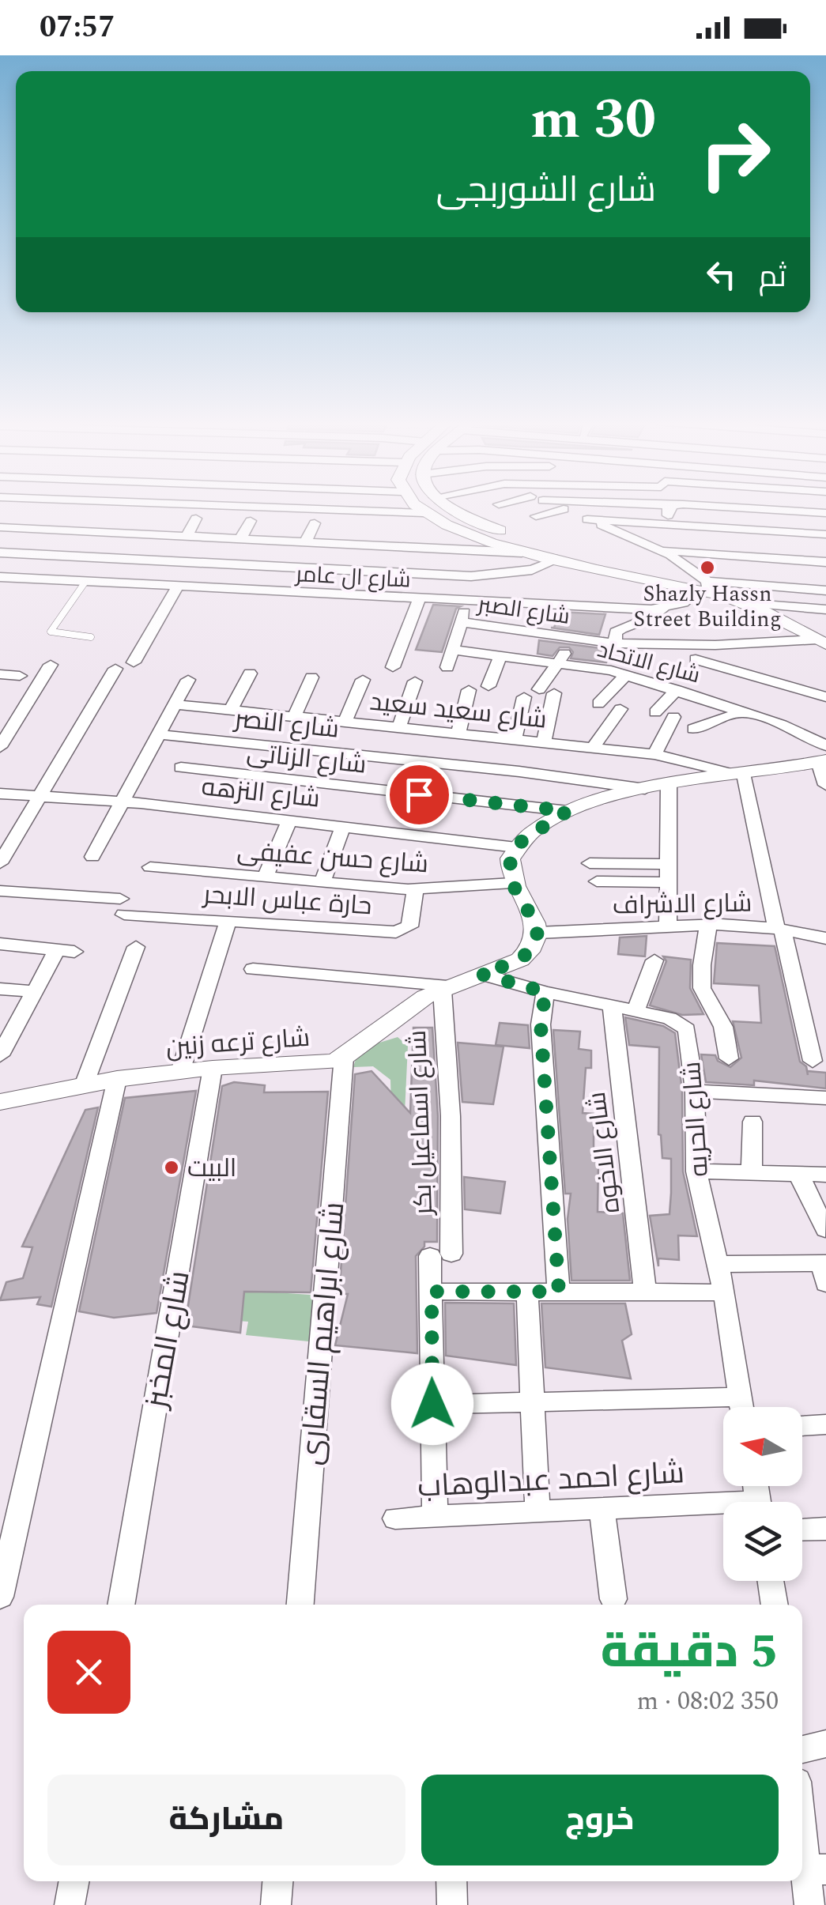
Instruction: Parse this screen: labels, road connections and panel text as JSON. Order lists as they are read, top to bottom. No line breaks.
{"streets":{"street":["شارع ال عامر","شارع الصبر","شارع الاتحاد","شارع سعيد سعيد","شارع النصر","شارع الزناتى","شارع النزهه","شارع حسن عفيفى","حارة عباس الابحر","شارع الاشراف","شارع ترعه زنين","شارع الحريه","شارع اسماعيل بكر","شارع الاخوه","شارع ابراهيم السقارى","شارع المخبز","شارع احمد عبدالوهاب"]},"crossings":[["شارع حسن عفيفى","حارة عباس الابحر"],["شارع الاشراف","شارع ترعه زنين"],["شارع ترعه زنين","شارع الحريه"],["شارع ترعه زنين","شارع اسماعيل بكر"],["شارع ترعه زنين","شارع ابراهيم السقارى"],["شارع ترعه زنين","شارع المخبز"],["شارع الحريه","شارع الاخوه"],["شارع اسماعيل بكر","شارع احمد عبدالوهاب"]],"places":["Shazly Hassn Street Building","البيت"],"north":"left","page":{"status":"07:57","turn":["30 m","شارع الشوربجى"],"then":"ثم","heading":["5 دقيقة","350 m · 08:02"],"buttons":["خروج","مشاركة"]}}
